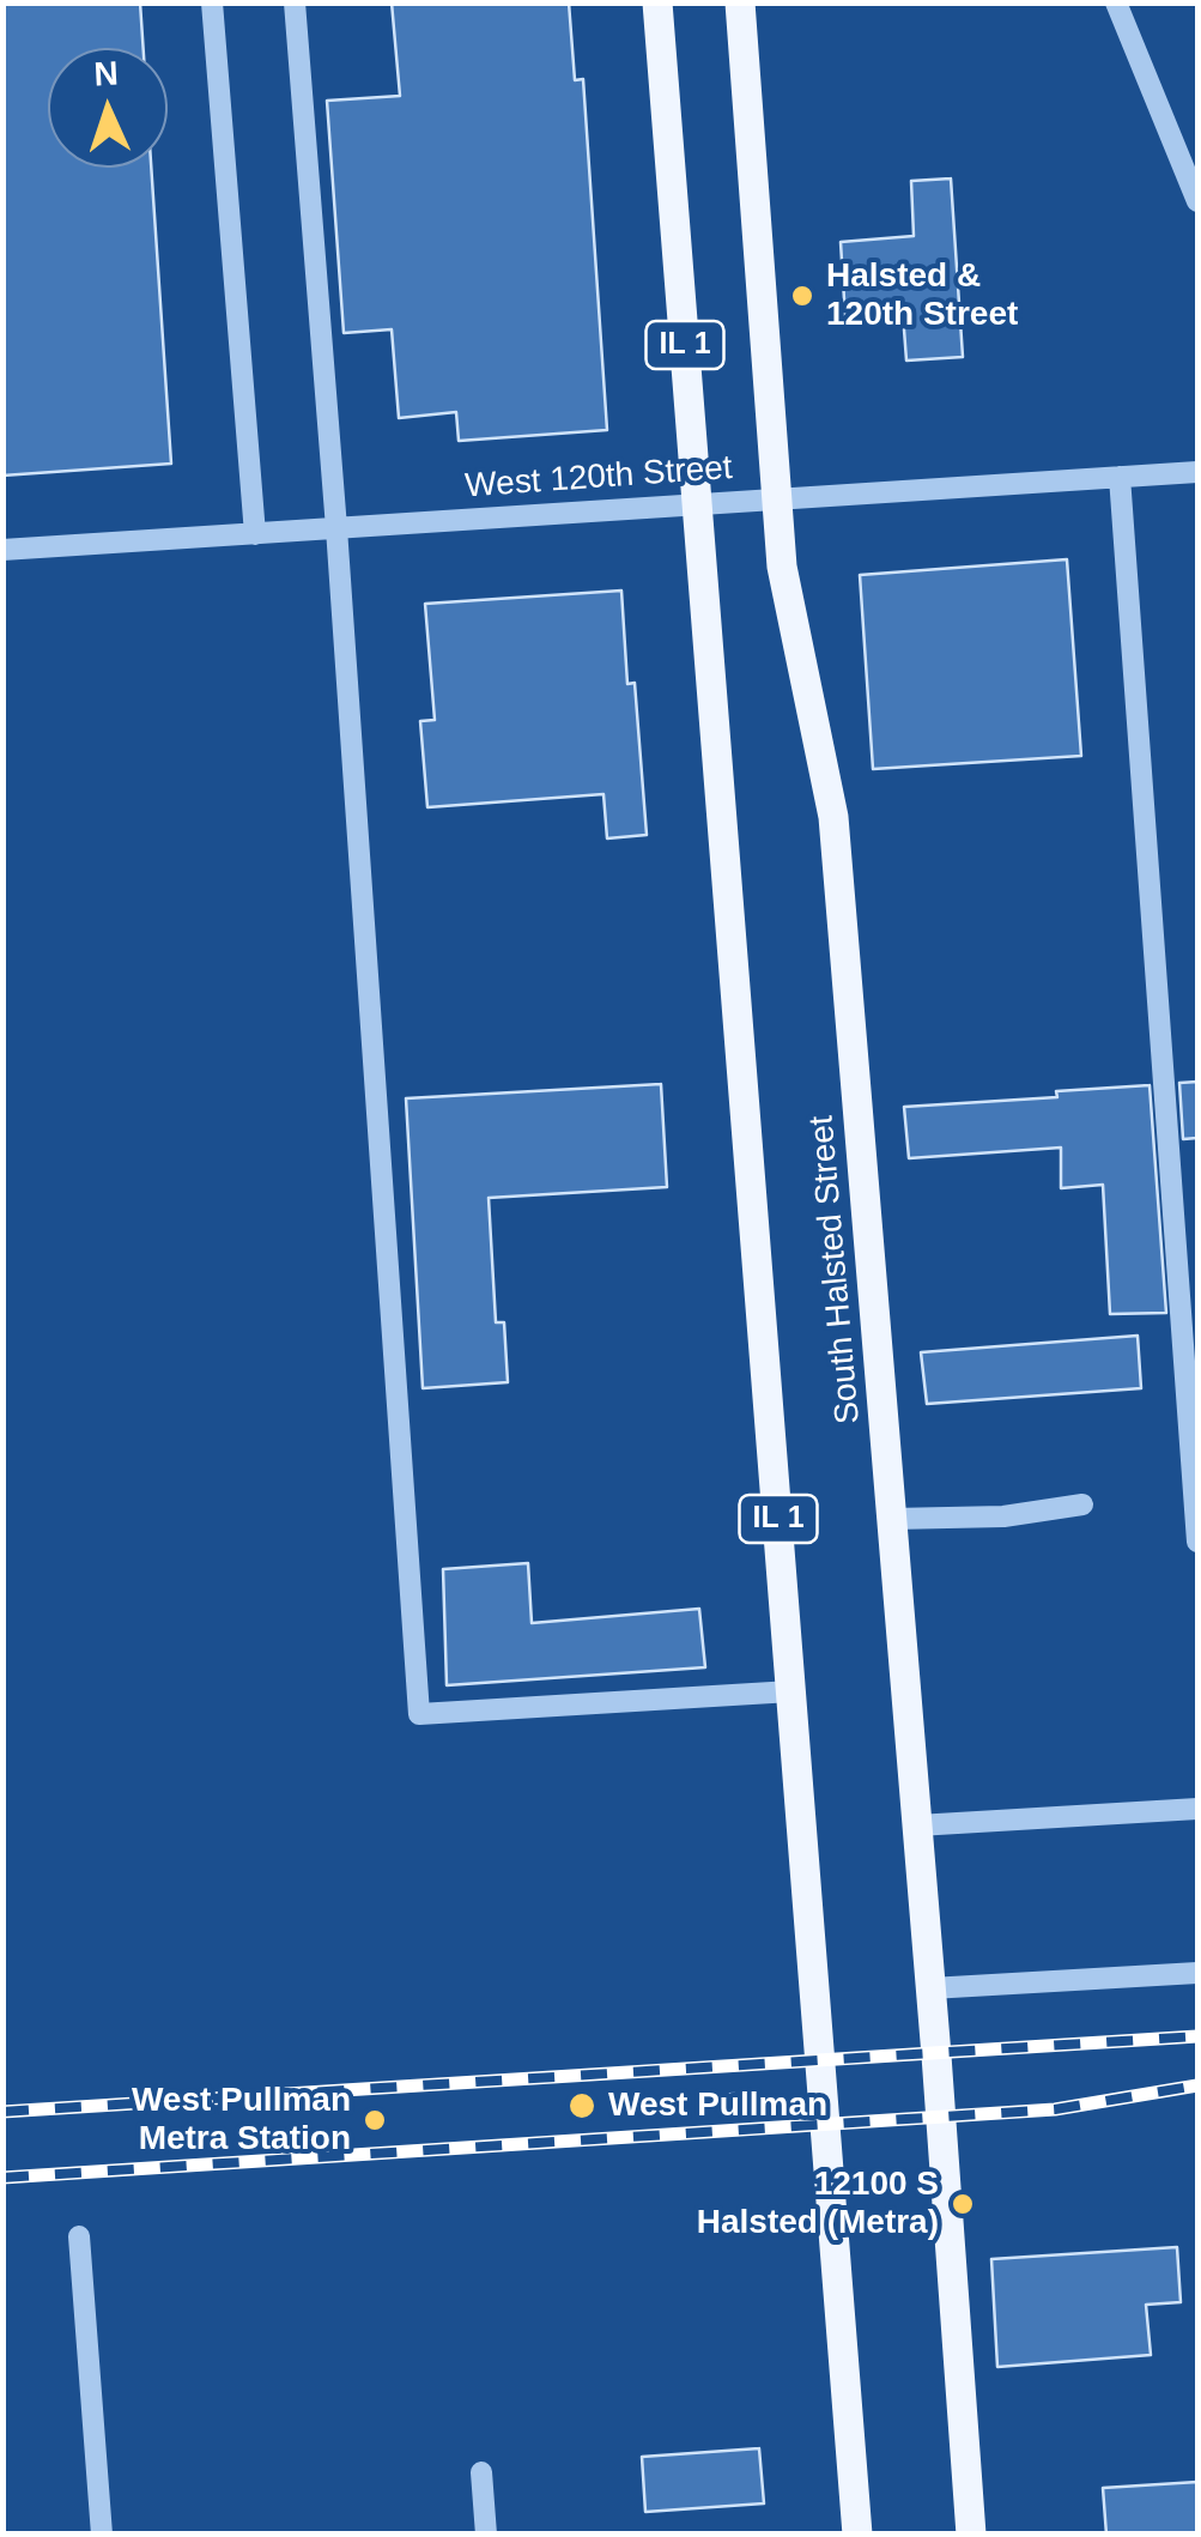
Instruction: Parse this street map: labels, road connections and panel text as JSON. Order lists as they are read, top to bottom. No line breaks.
{"streets":{"main road":["IL 1","South Halsted Street"],"street":["West 120th Street"]},"crossings":[["IL 1","West 120th Street"],["West 120th Street","South Halsted Street"]],"places":["Halsted & 120th Street","West Pullman","West Pullman Metra Station","12100 S Halsted (Metra)"],"north":"top"}
